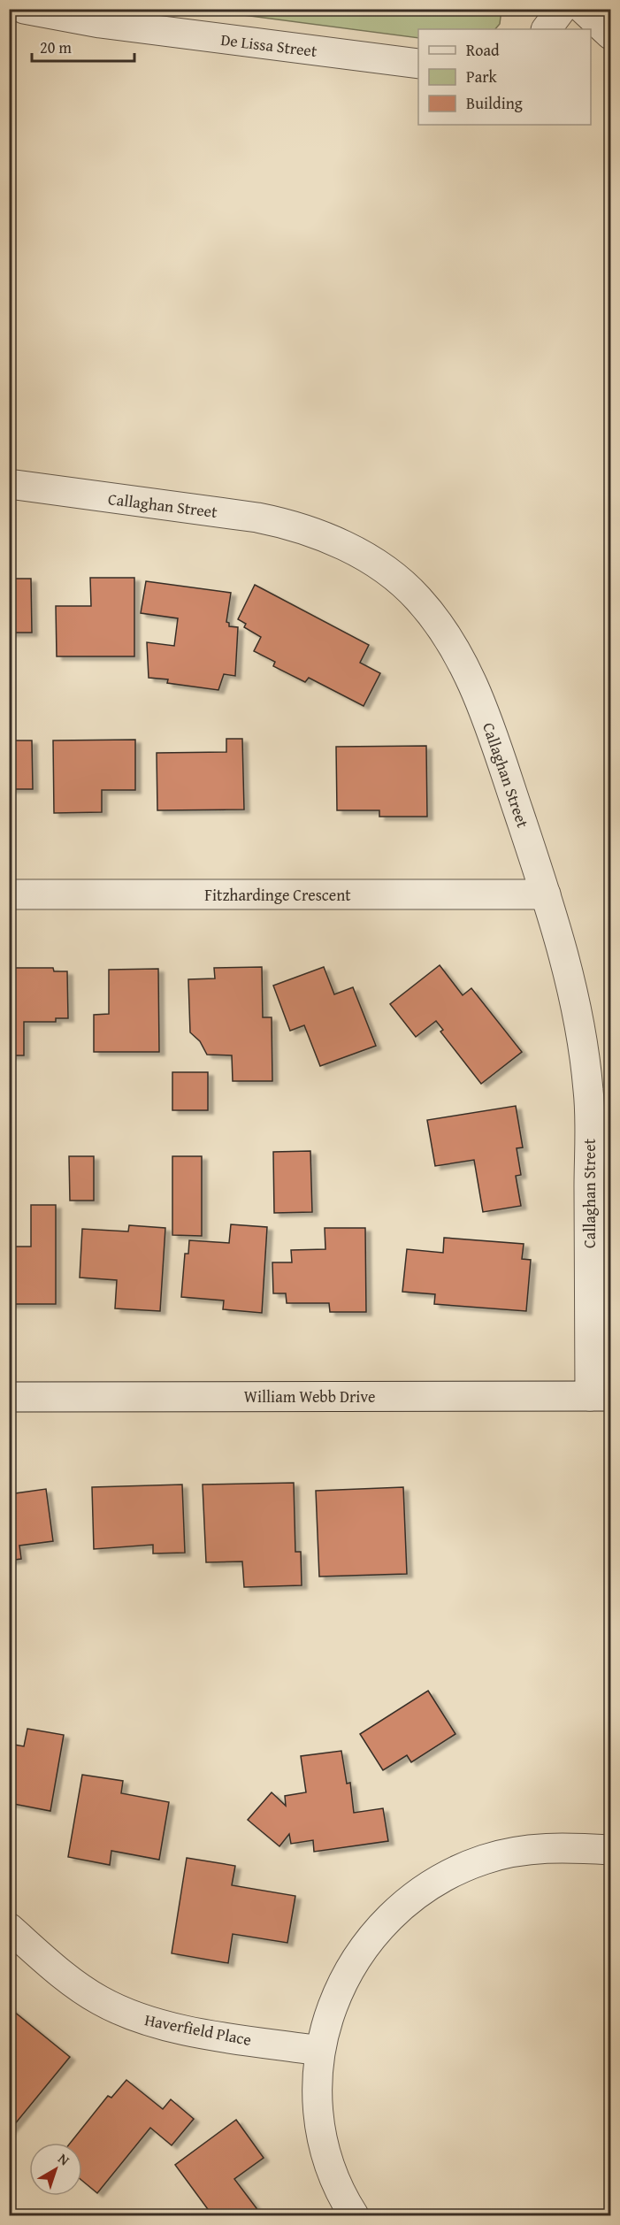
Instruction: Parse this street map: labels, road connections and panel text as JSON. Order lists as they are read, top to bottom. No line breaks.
{"streets":{"street":["De Lissa Street","Callaghan Street","Fitzhardinge Crescent","William Webb Drive","Haverfield Place"]},"crossings":[["Callaghan Street","Fitzhardinge Crescent"],["Callaghan Street","William Webb Drive"]],"legend":["Road","Park","Building"],"scale_bar":"20 m","north":"top right"}
